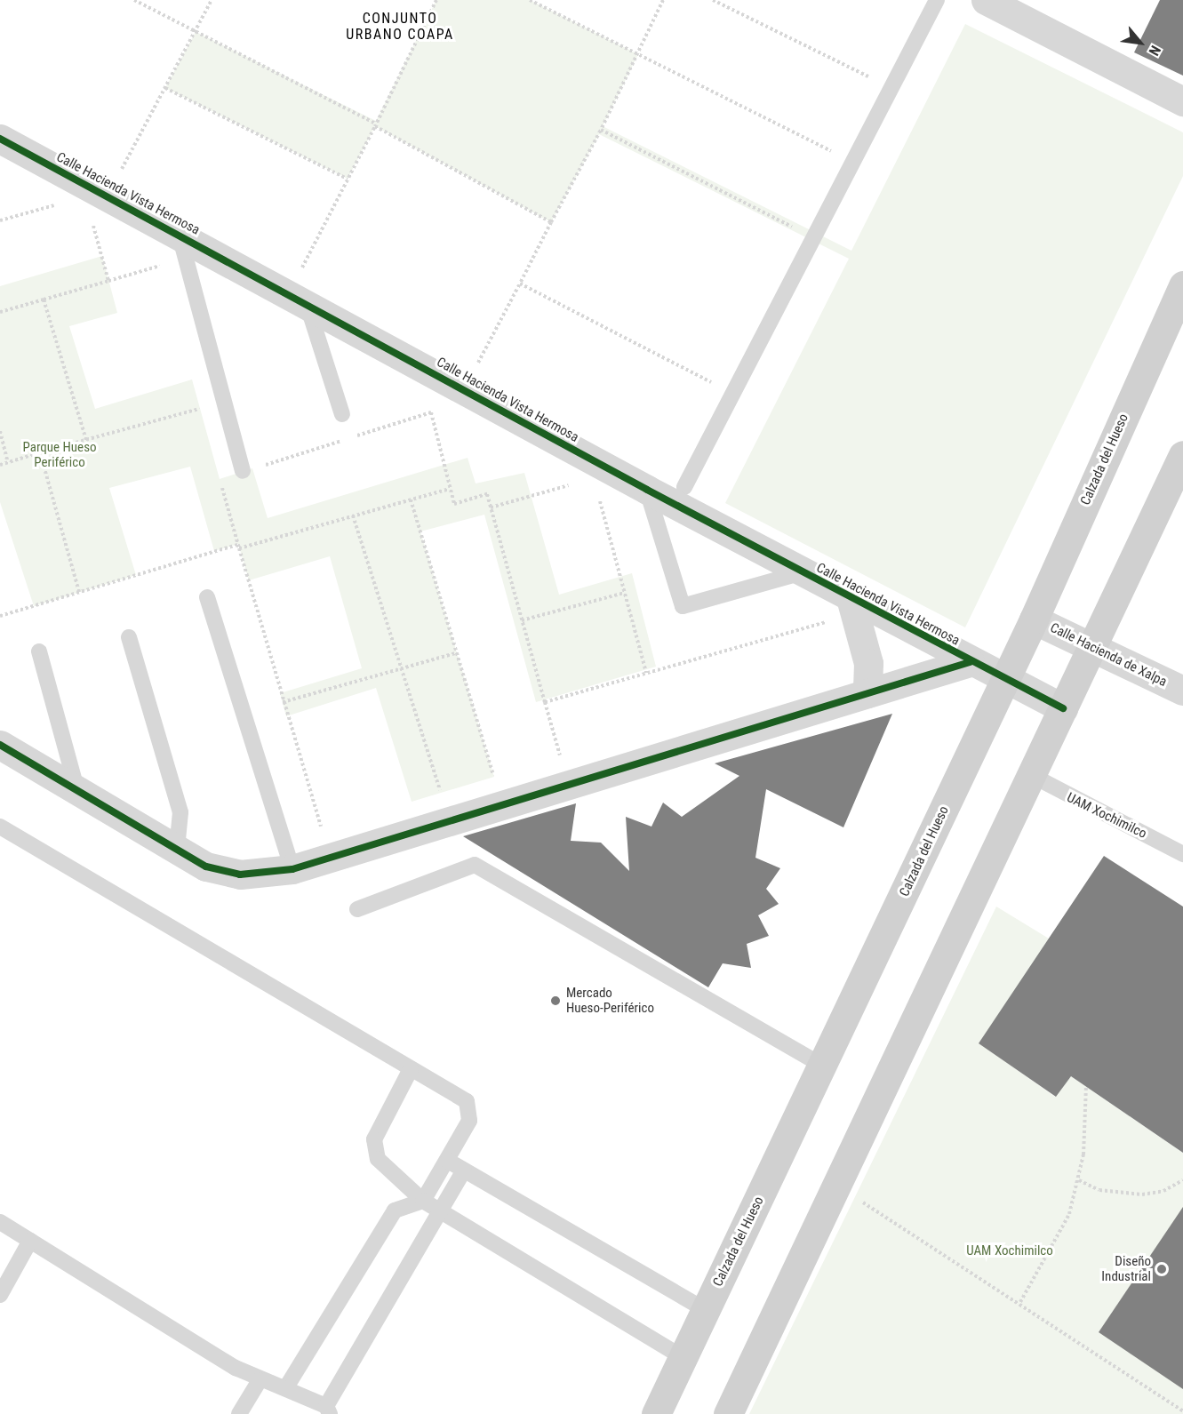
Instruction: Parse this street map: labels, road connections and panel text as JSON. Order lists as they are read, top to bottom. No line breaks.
{"streets":{"main road":["Calzada del Hueso"],"street":["Calle Hacienda Vista Hermosa","Calle Hacienda de Xalpa"],"lane":["UAM Xochimilco"]},"crossings":[["Calle Hacienda Vista Hermosa","Calzada del Hueso"],["Calzada del Hueso","Calle Hacienda de Xalpa"]],"districts":["CONJUNTO URBANO COAPA"],"parks":["Parque Hueso Periférico","UAM Xochimilco"],"places":["Mercado Hueso-Periférico","Diseño Industrial"],"north":"bottom right"}
